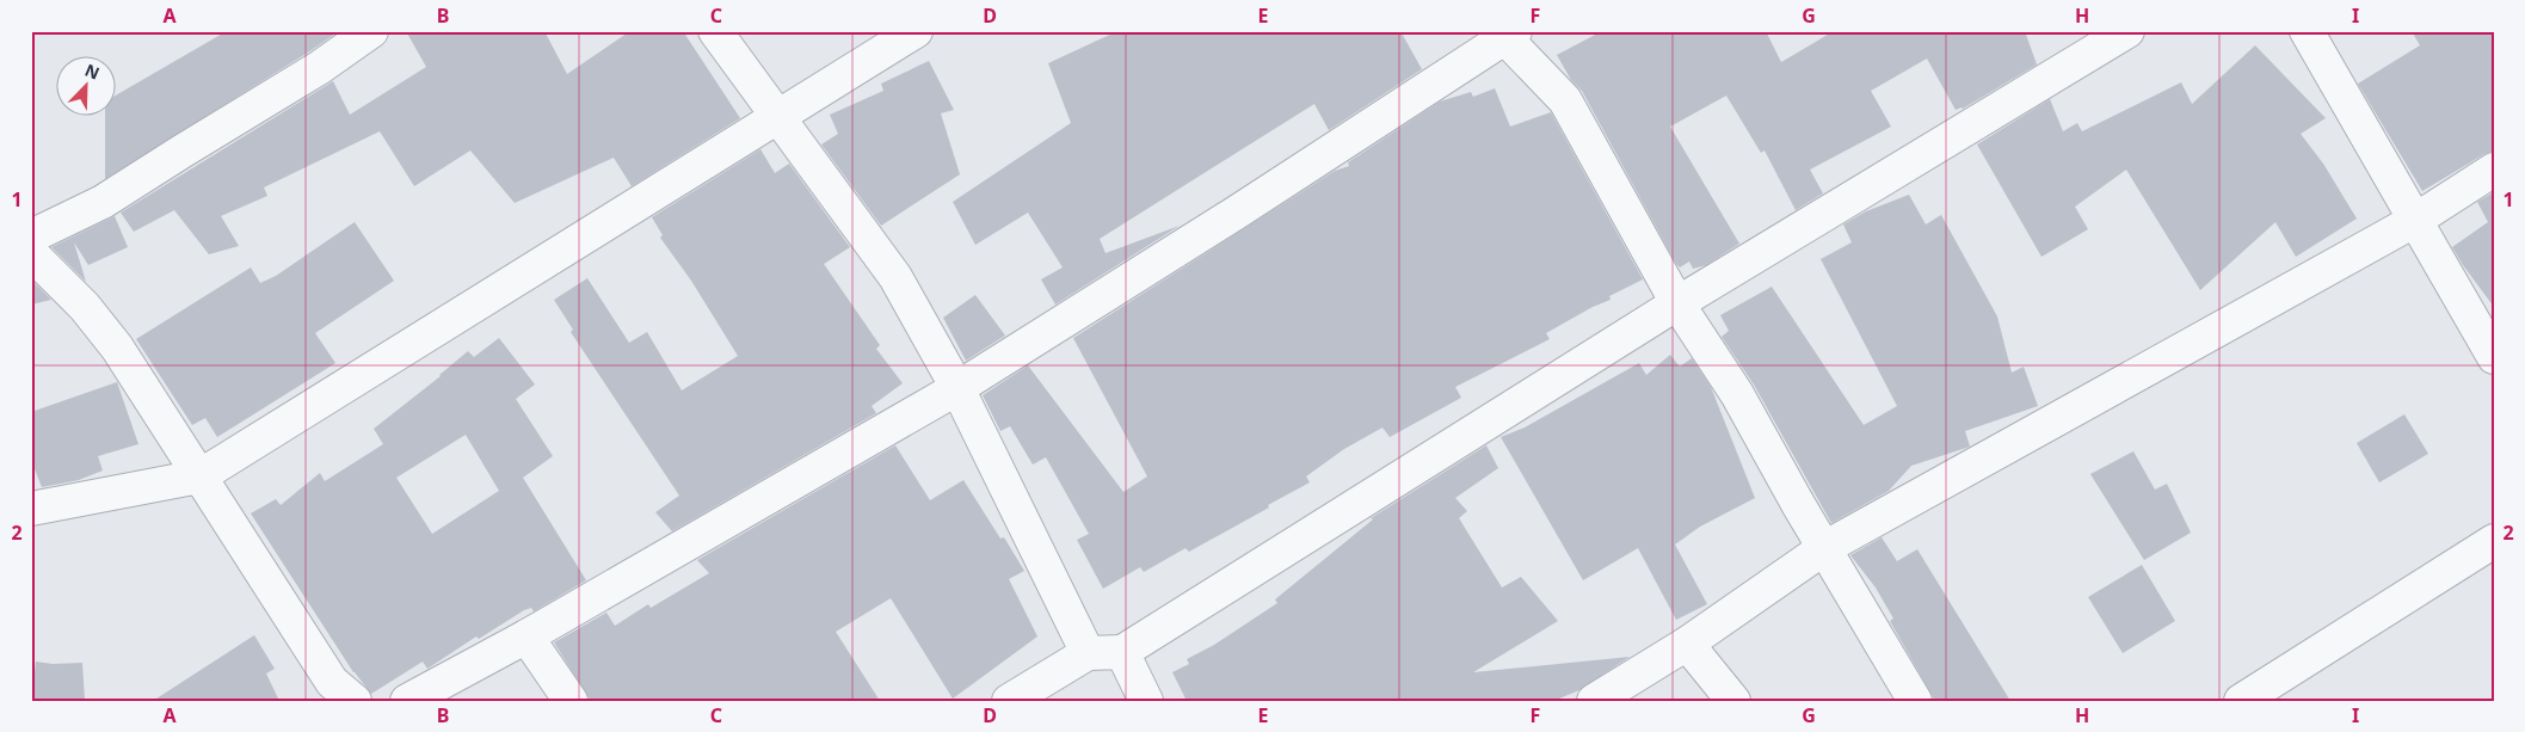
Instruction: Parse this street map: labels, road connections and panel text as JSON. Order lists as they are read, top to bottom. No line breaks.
{"north":"top right","grid":{"columns":["A","B","C","D","E","F","G","H","I"],"rows":["1","2"]}}
